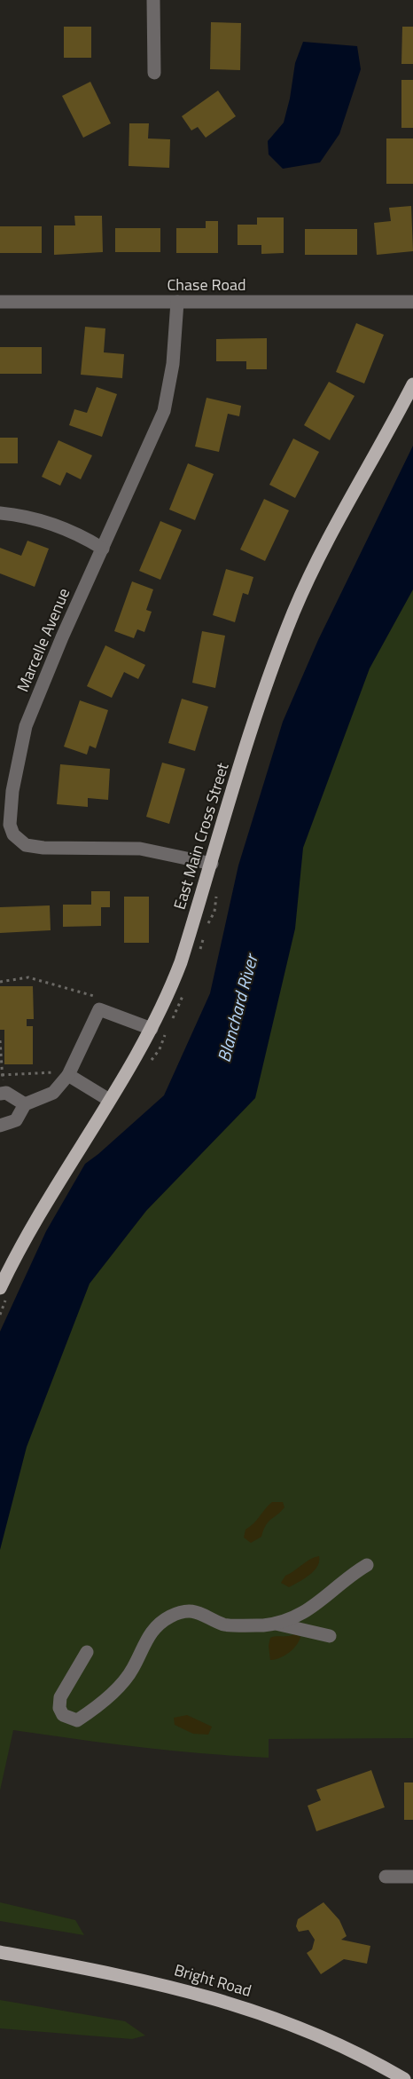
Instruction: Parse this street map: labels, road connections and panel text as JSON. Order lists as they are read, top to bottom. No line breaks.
{"streets":{"main road":["East Main Cross Street","Bright Road"],"street":["Chase Road","Marcelle Avenue"]},"crossings":[["Chase Road","Marcelle Avenue"],["Marcelle Avenue","East Main Cross Street"]],"water":["Blanchard River"]}
